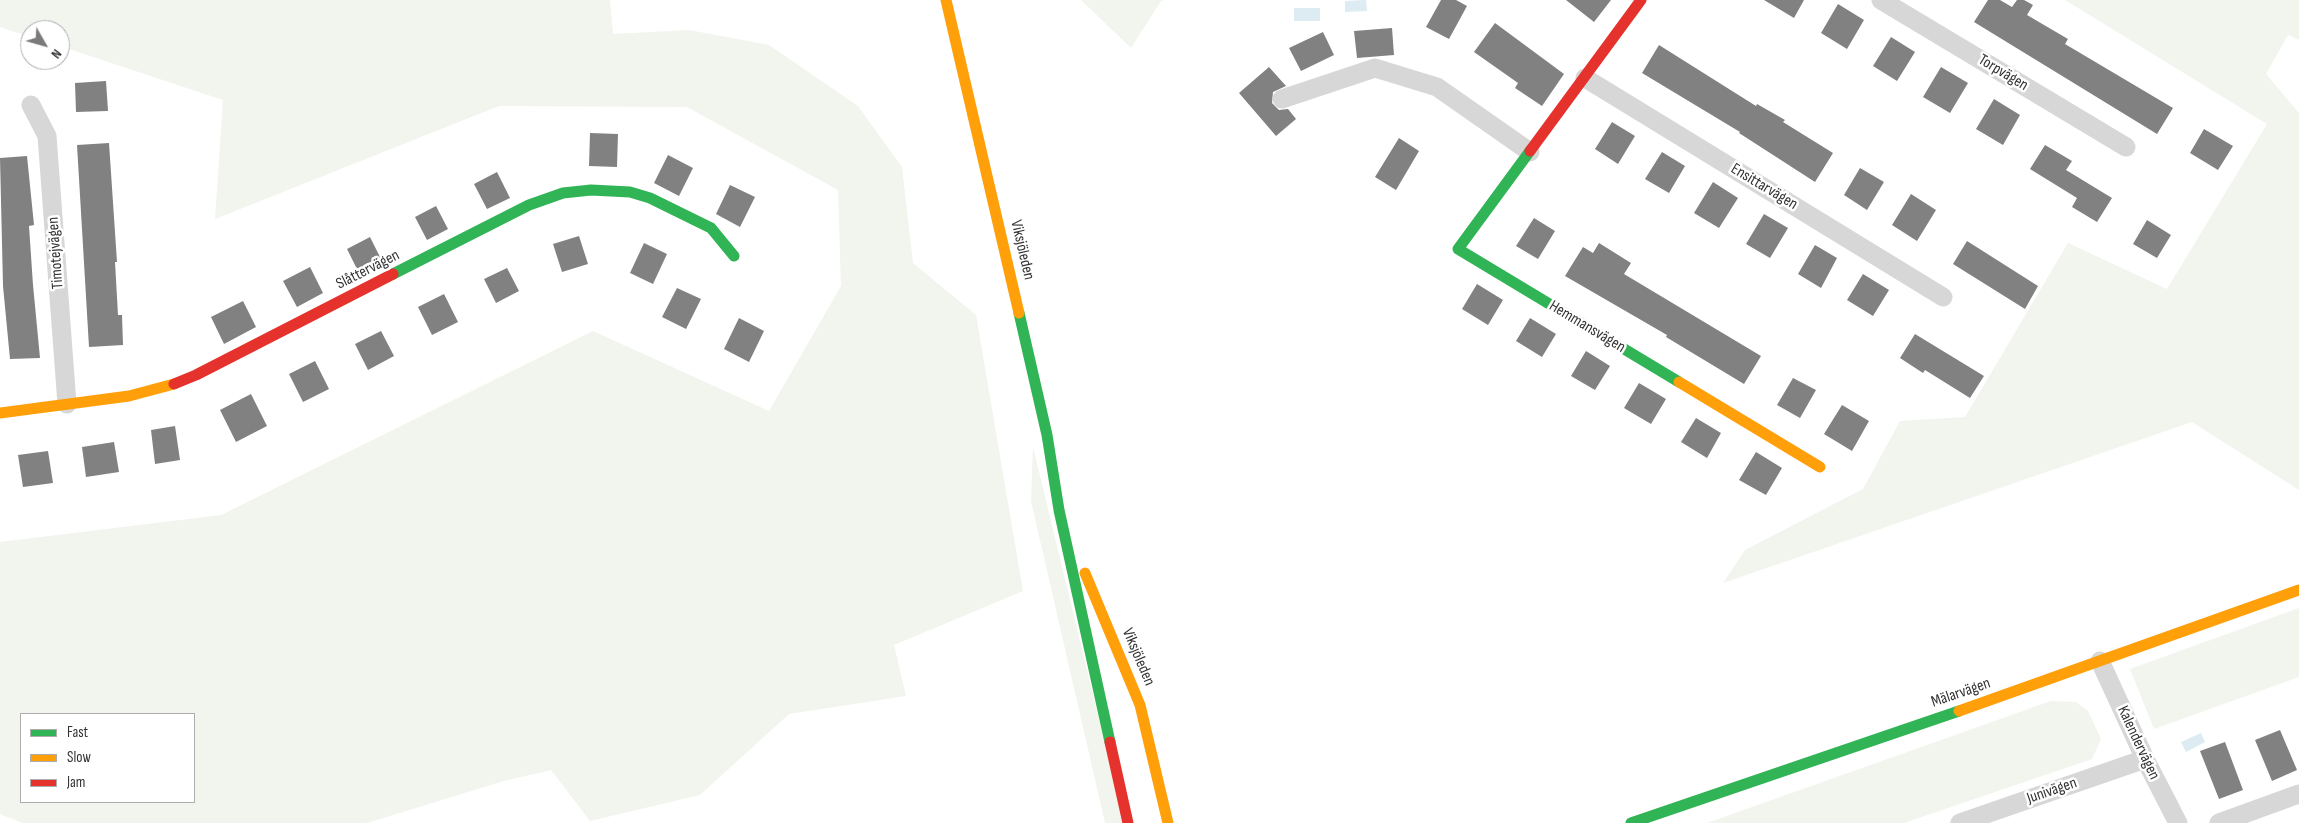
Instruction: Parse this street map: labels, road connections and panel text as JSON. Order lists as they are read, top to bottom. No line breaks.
{"streets":{"street":["Torpvägen","Ensittarvägen","Viksjöleden","Timotejvägen","Slåttervägen","Hemmansvägen","Mälarvägen","Kalendervägen","Junivägen"]},"crossings":[["Ensittarvägen","Hemmansvägen"],["Timotejvägen","Slåttervägen"],["Mälarvägen","Kalendervägen"],["Kalendervägen","Junivägen"]],"legend":["Fast","Slow","Jam"],"north":"bottom right"}
